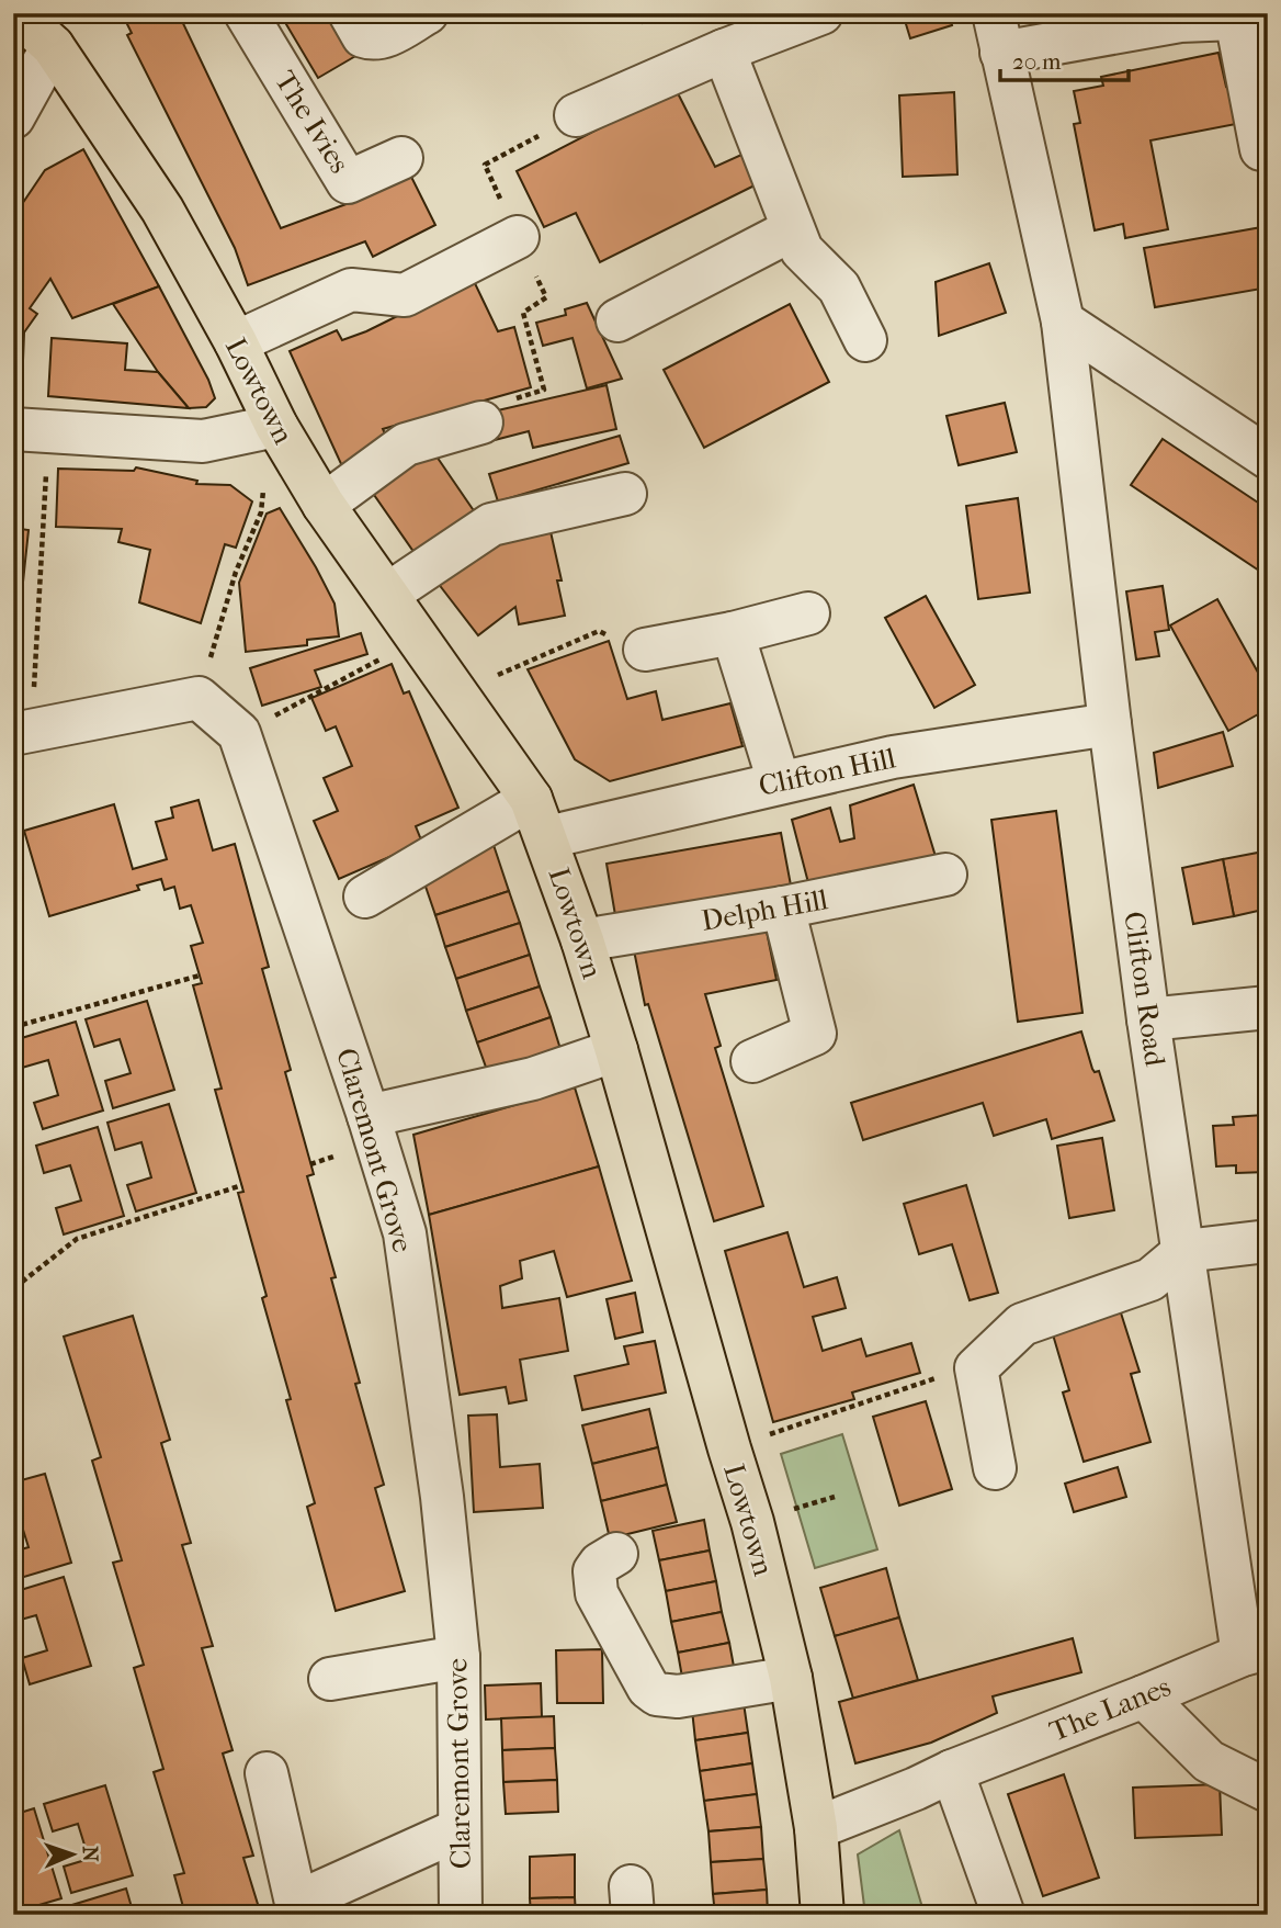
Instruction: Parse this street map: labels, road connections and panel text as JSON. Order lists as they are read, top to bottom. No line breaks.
{"streets":{"main road":["Lowtown"],"street":["The Ivies","Clifton Hill","Delph Hill","Clifton Road","Claremont Grove","The Lanes"]},"crossings":[["Lowtown","Clifton Hill"],["Lowtown","Delph Hill"],["Lowtown","The Lanes"],["Clifton Hill","Clifton Road"],["Clifton Road","The Lanes"]],"scale_bar":"20 m","north":"right"}
